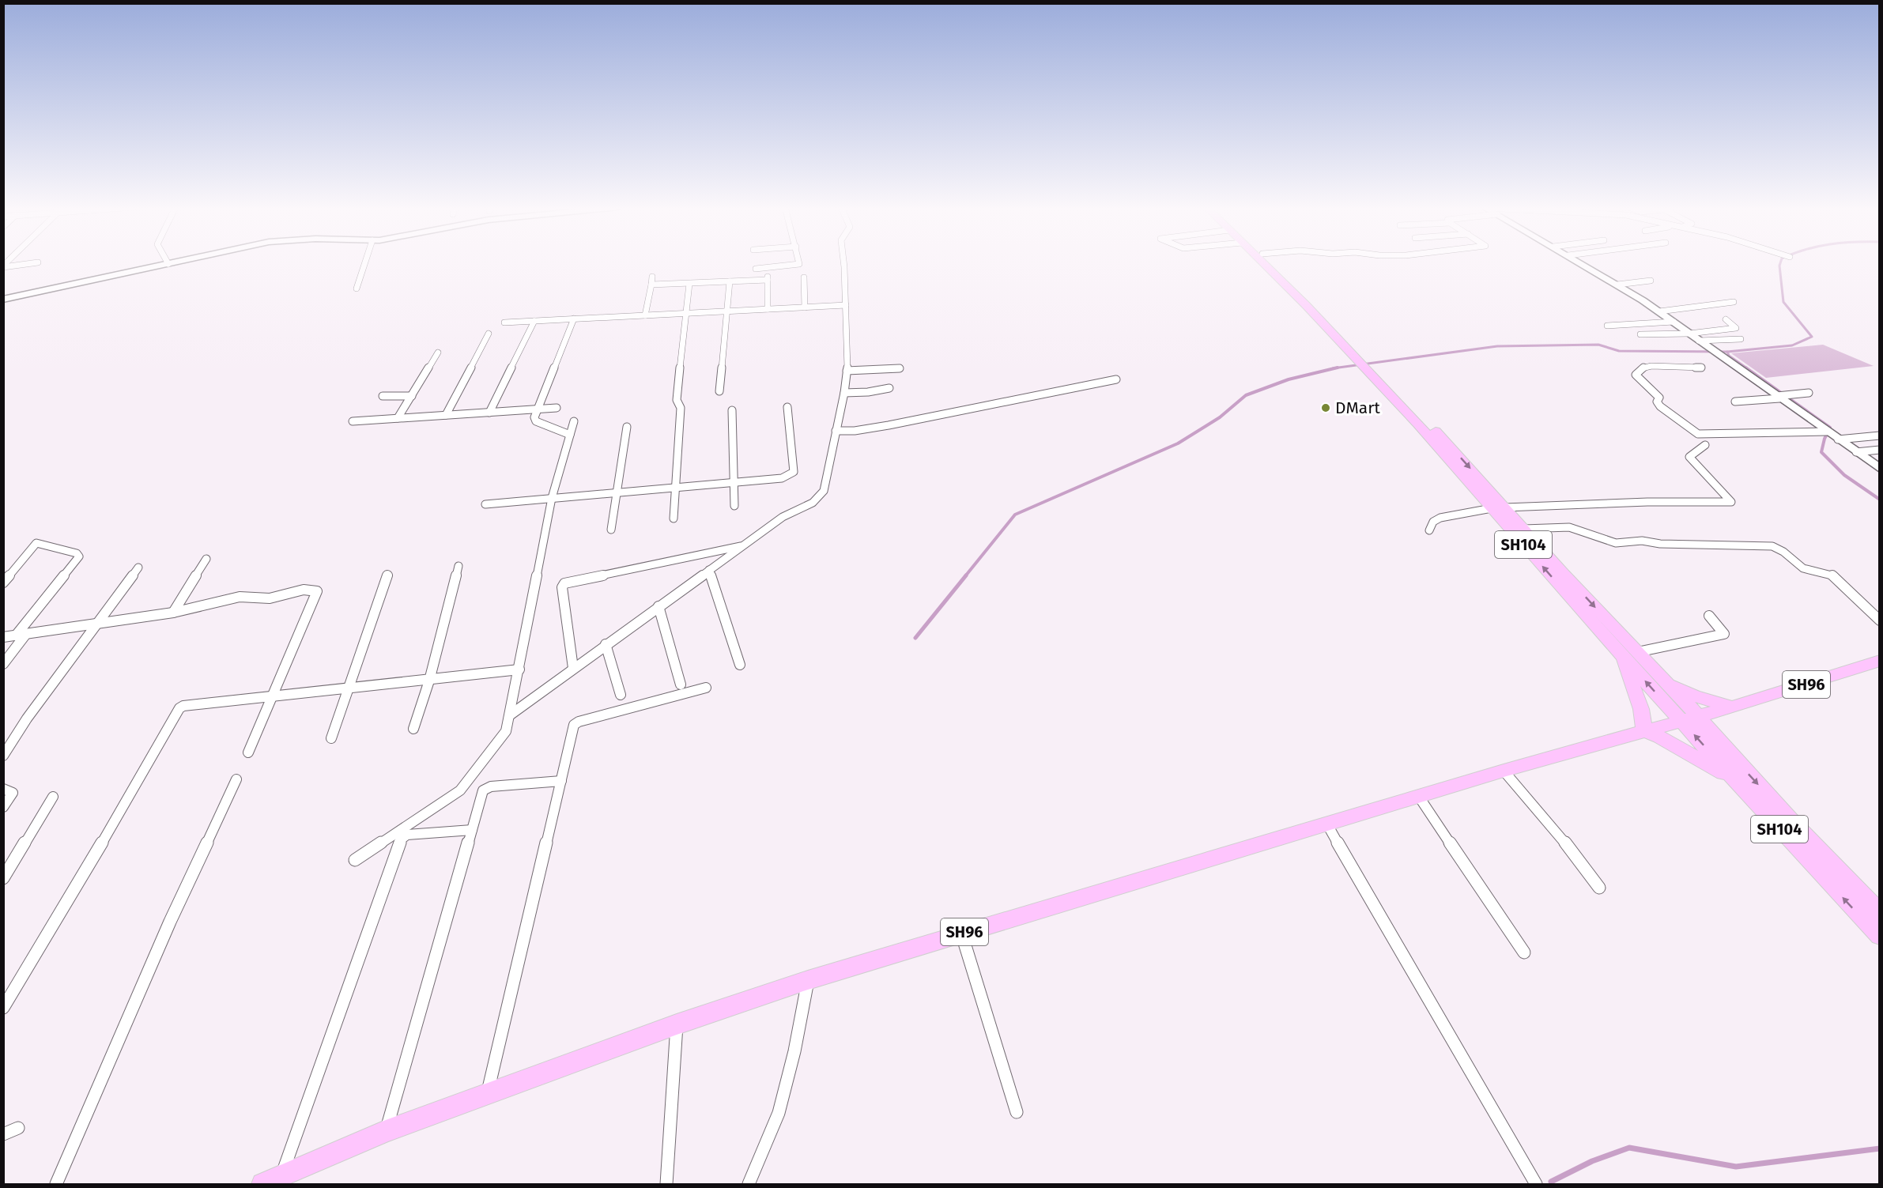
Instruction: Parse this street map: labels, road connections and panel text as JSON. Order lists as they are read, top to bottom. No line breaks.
{"streets":{"main road":["SH104","SH96"]},"crossings":[["SH104","SH96"]],"places":["DMart"]}
